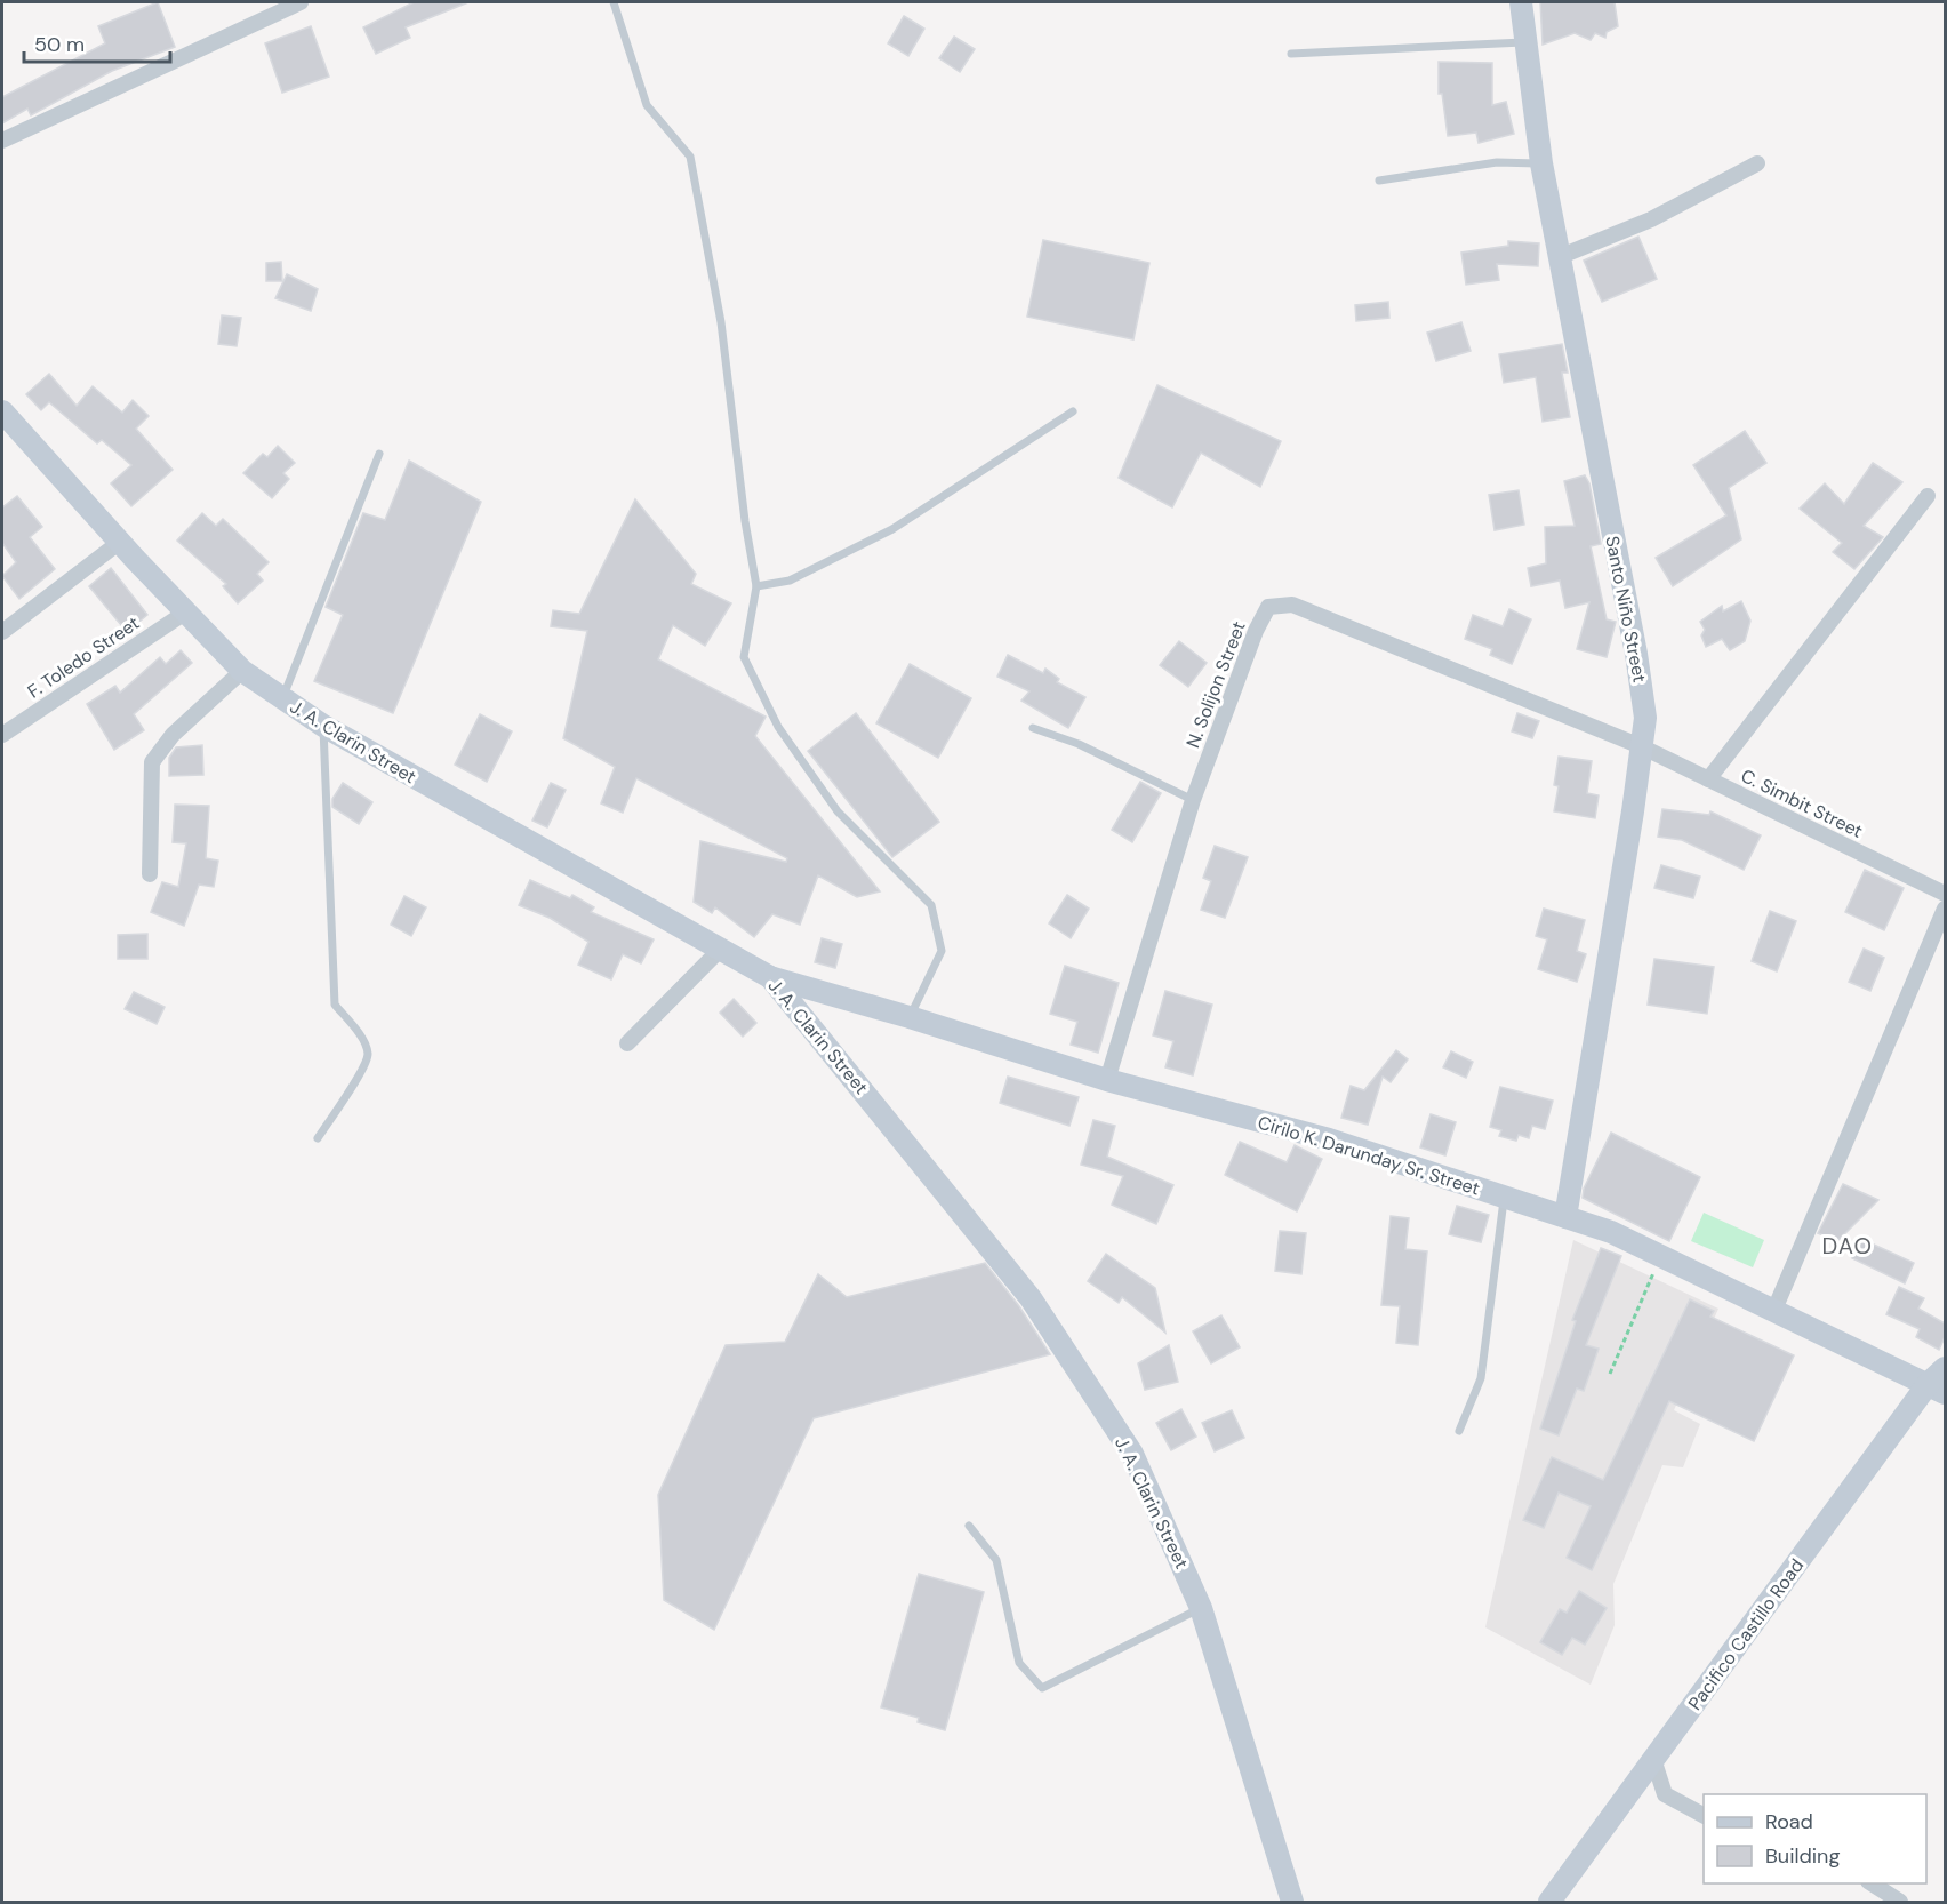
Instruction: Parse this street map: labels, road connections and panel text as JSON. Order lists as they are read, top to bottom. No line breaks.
{"streets":{"main road":["Santo Niño Street","J. A. Clarin Street","Cirilo K. Darunday Sr. Street","Pacifico Castillo Road"],"street":["F. Toledo Street","N. Solijon Street","C. Simbit Street"]},"crossings":[["Santo Niño Street","N. Solijon Street"],["Santo Niño Street","C. Simbit Street"],["Santo Niño Street","Cirilo K. Darunday Sr. Street"],["F. Toledo Street","J. A. Clarin Street"],["N. Solijon Street","C. Simbit Street"],["N. Solijon Street","Cirilo K. Darunday Sr. Street"],["J. A. Clarin Street","Cirilo K. Darunday Sr. Street"],["Cirilo K. Darunday Sr. Street","Pacifico Castillo Road"]],"districts":["DAO"],"legend":["Road","Building"],"scale_bar":"50 m"}
